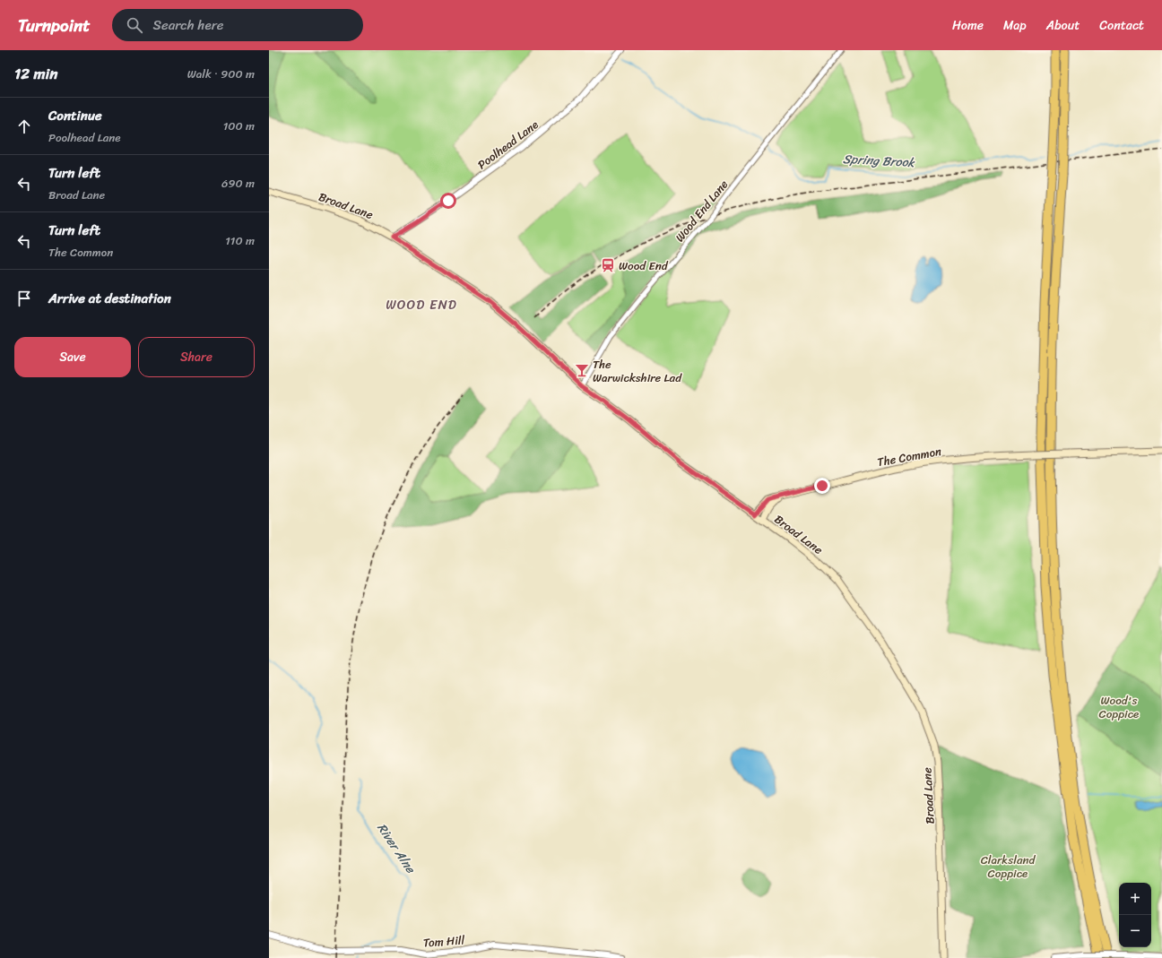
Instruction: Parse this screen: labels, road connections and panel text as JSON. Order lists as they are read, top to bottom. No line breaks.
{"streets":{"main road":["Broad Lane","The Common"],"street":["Poolhead Lane","Wood End Lane","Tom Hill"]},"crossings":[["Poolhead Lane","Broad Lane"],["Broad Lane","Wood End Lane"],["Broad Lane","The Common"]],"districts":["WOOD END"],"water":["Spring Brook","River Alne"],"parks":["Wood's Coppice","Clarksland Coppice"],"places":{"station":["Wood End"],"bar":["The Warwickshire Lad"]},"page":{"header":"Turnpoint","search":"Search here","nav":["Home","Map","About","Contact"],"heading":["12 min","Walk · 900 m"],"list":[["Continue","Poolhead Lane","100 m"],["Turn left","Broad Lane","690 m"],["Turn left","The Common","110 m"],"Arrive at destination"],"buttons":["Save","Share"],"map_buttons":["+","−"]}}
